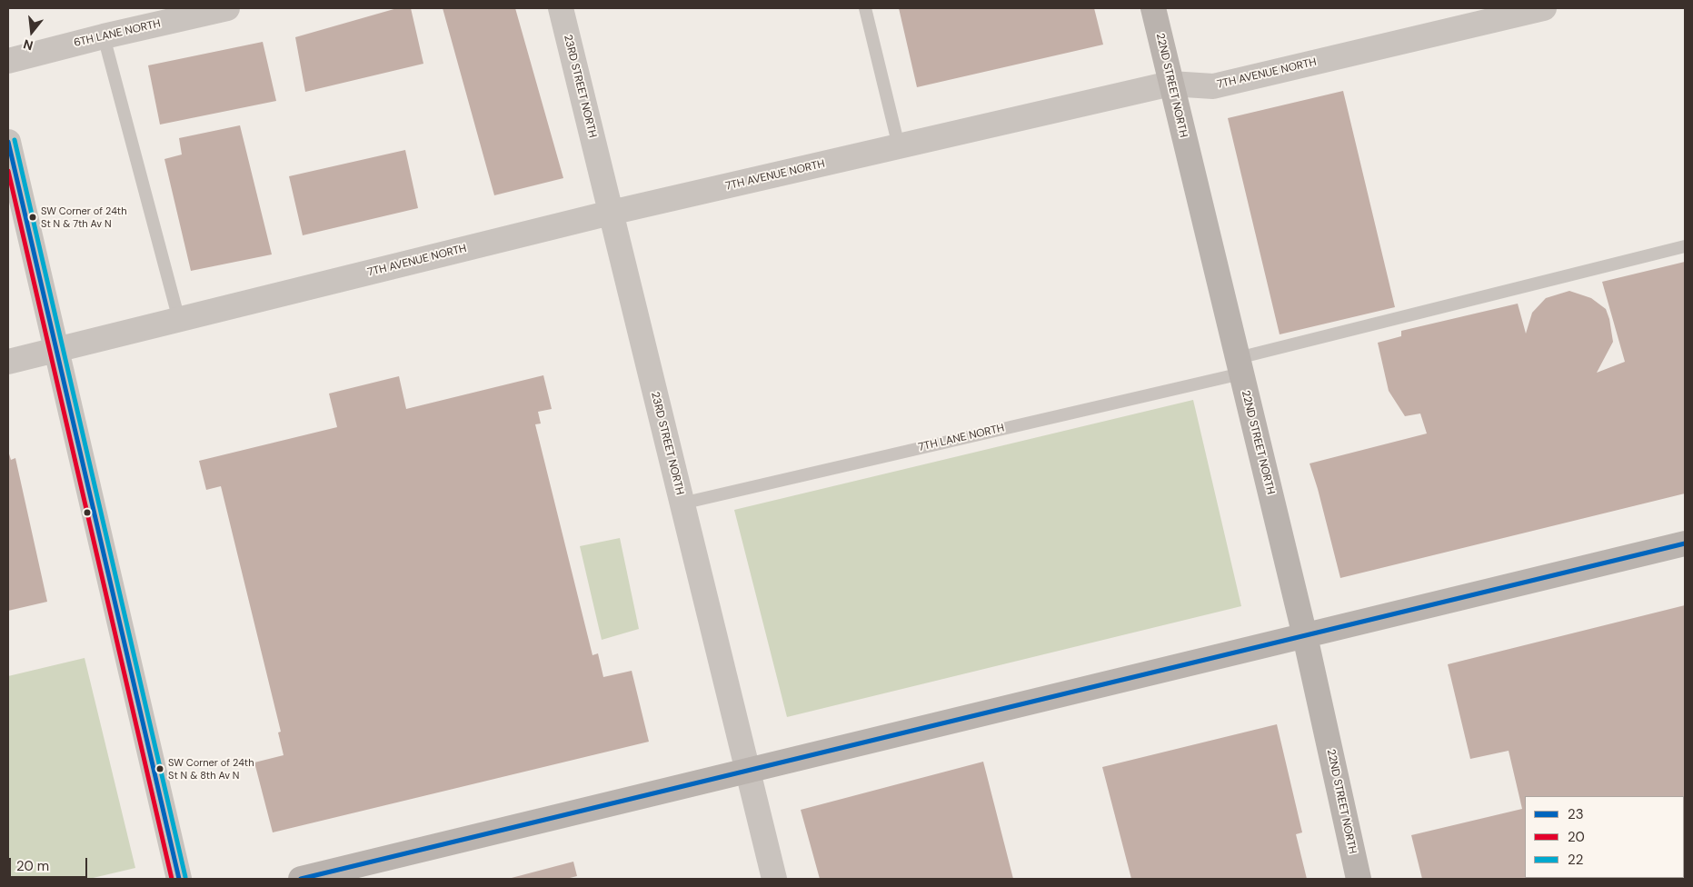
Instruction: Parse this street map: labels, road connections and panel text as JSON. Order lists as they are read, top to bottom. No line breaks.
{"streets":{"main road":["22ND STREET NORTH"],"street":["6TH LANE NORTH","7TH AVENUE NORTH","23RD STREET NORTH"],"lane":["7TH LANE NORTH"]},"crossings":[["7TH AVENUE NORTH","22ND STREET NORTH"],["7TH AVENUE NORTH","23RD STREET NORTH"],["22ND STREET NORTH","7TH LANE NORTH"],["23RD STREET NORTH","7TH LANE NORTH"]],"places":["SW Corner of 24th St N & 7th Av N","SW Corner of 24th St N & 8th Av N"],"lines":["transit line 22","transit line 23","transit line 20"],"legend":["23","20","22"],"scale_bar":"20 m","north":"bottom"}
